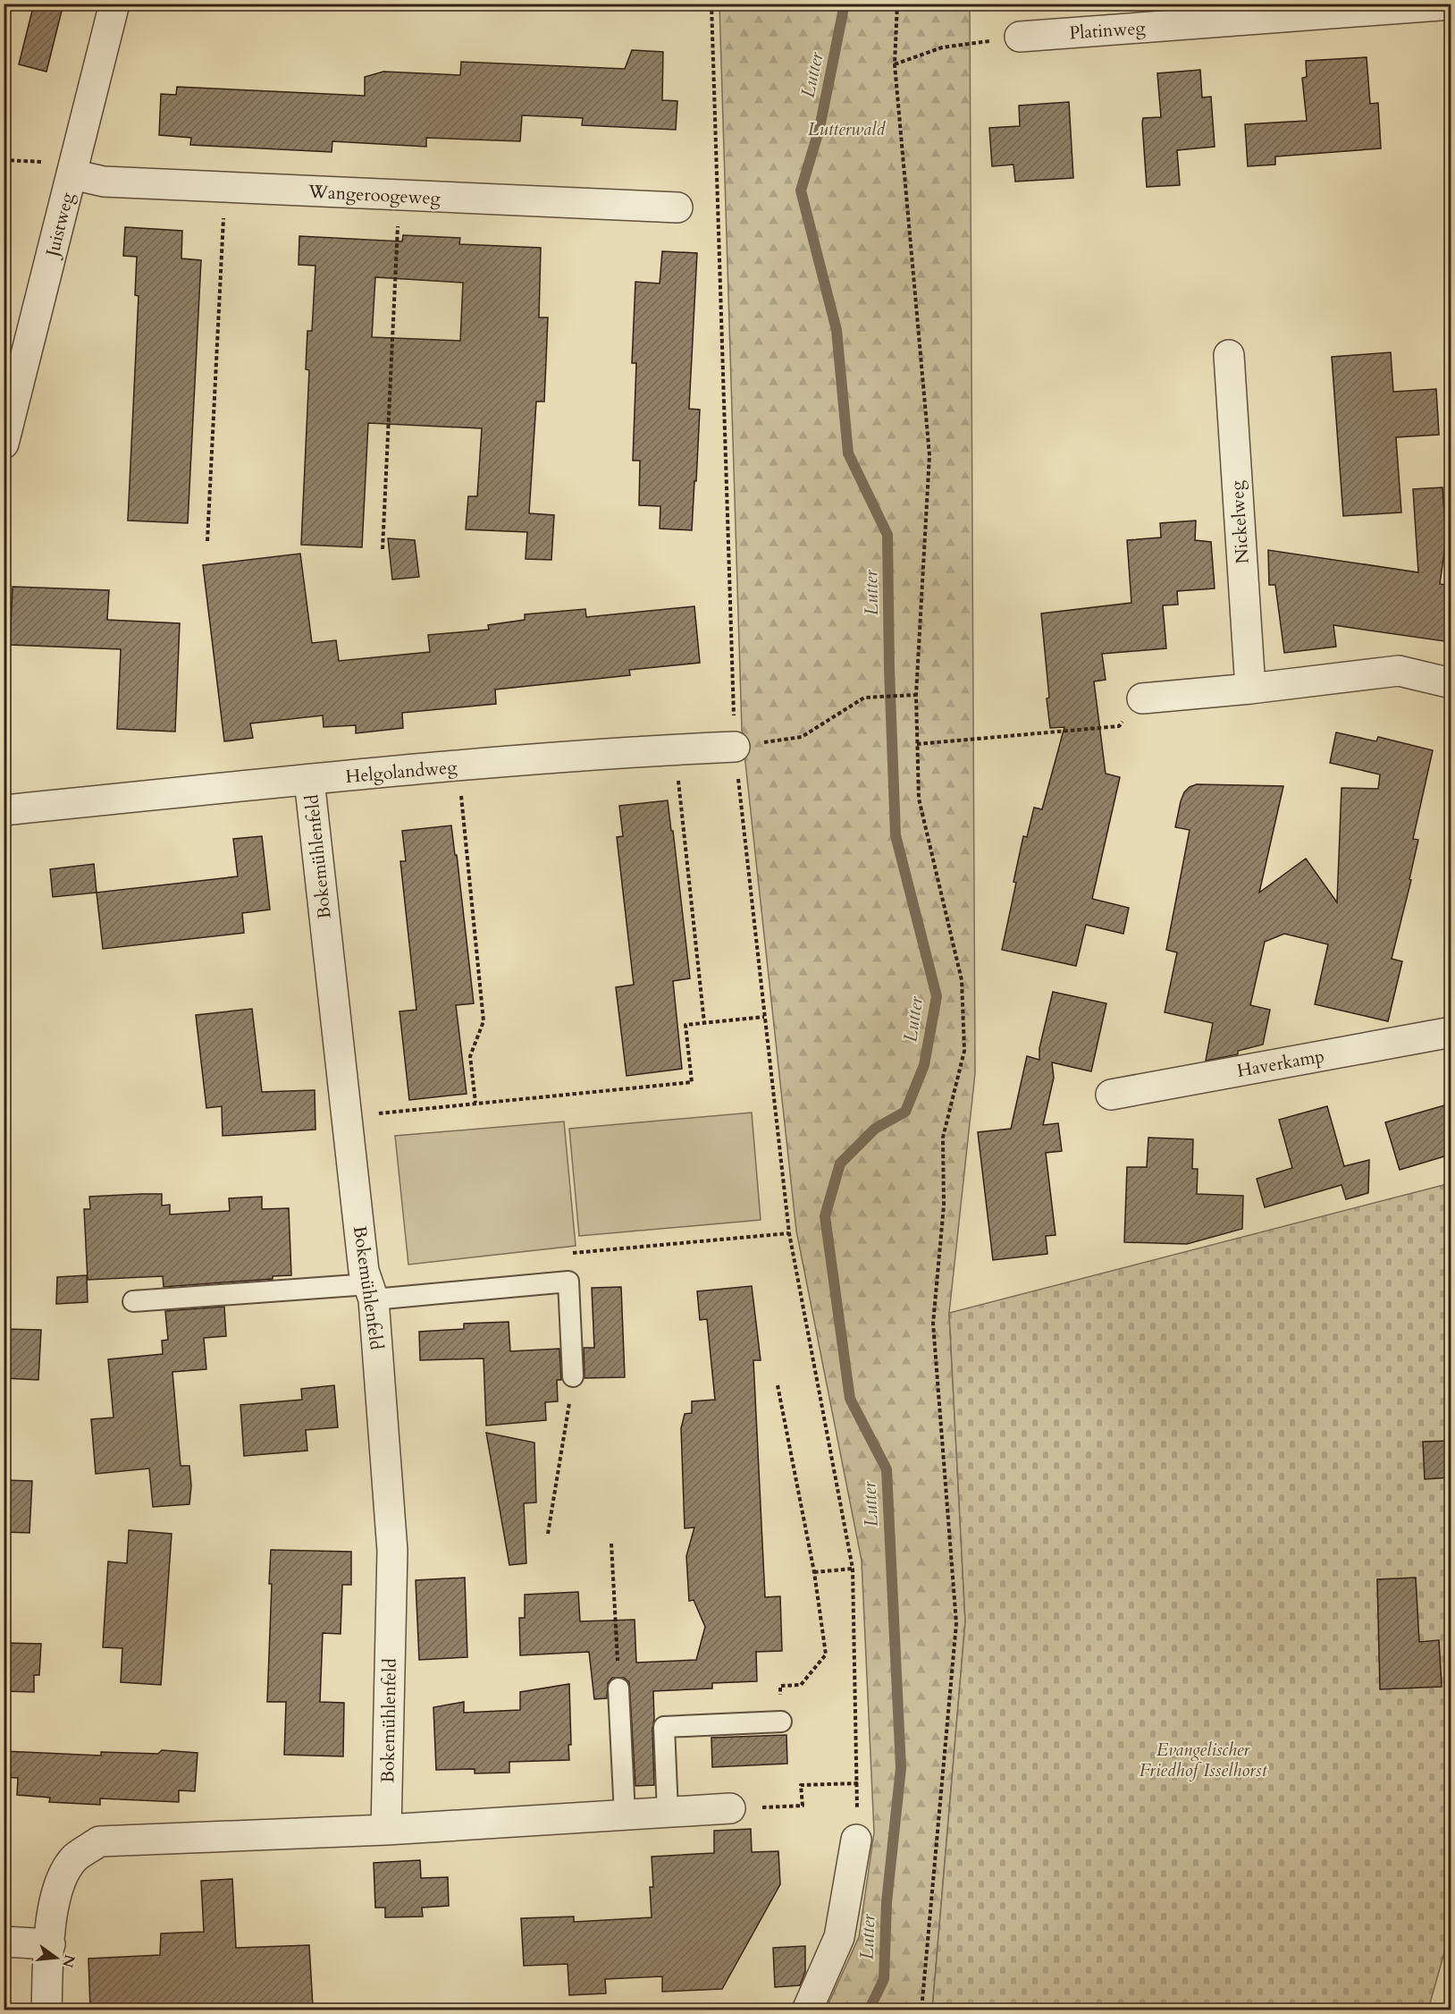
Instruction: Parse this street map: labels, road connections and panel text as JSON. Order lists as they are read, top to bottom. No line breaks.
{"streets":{"street":["Platinweg","Wangeroogeweg","Juistweg","Nickelweg","Helgolandweg","Bokemühlenfeld","Haverkamp"]},"crossings":[["Wangeroogeweg","Juistweg"],["Helgolandweg","Bokemühlenfeld"]],"water":["Lutter"],"parks":["Lutterwald","Evangelischer Friedhof Isselhorst"],"north":"right"}
